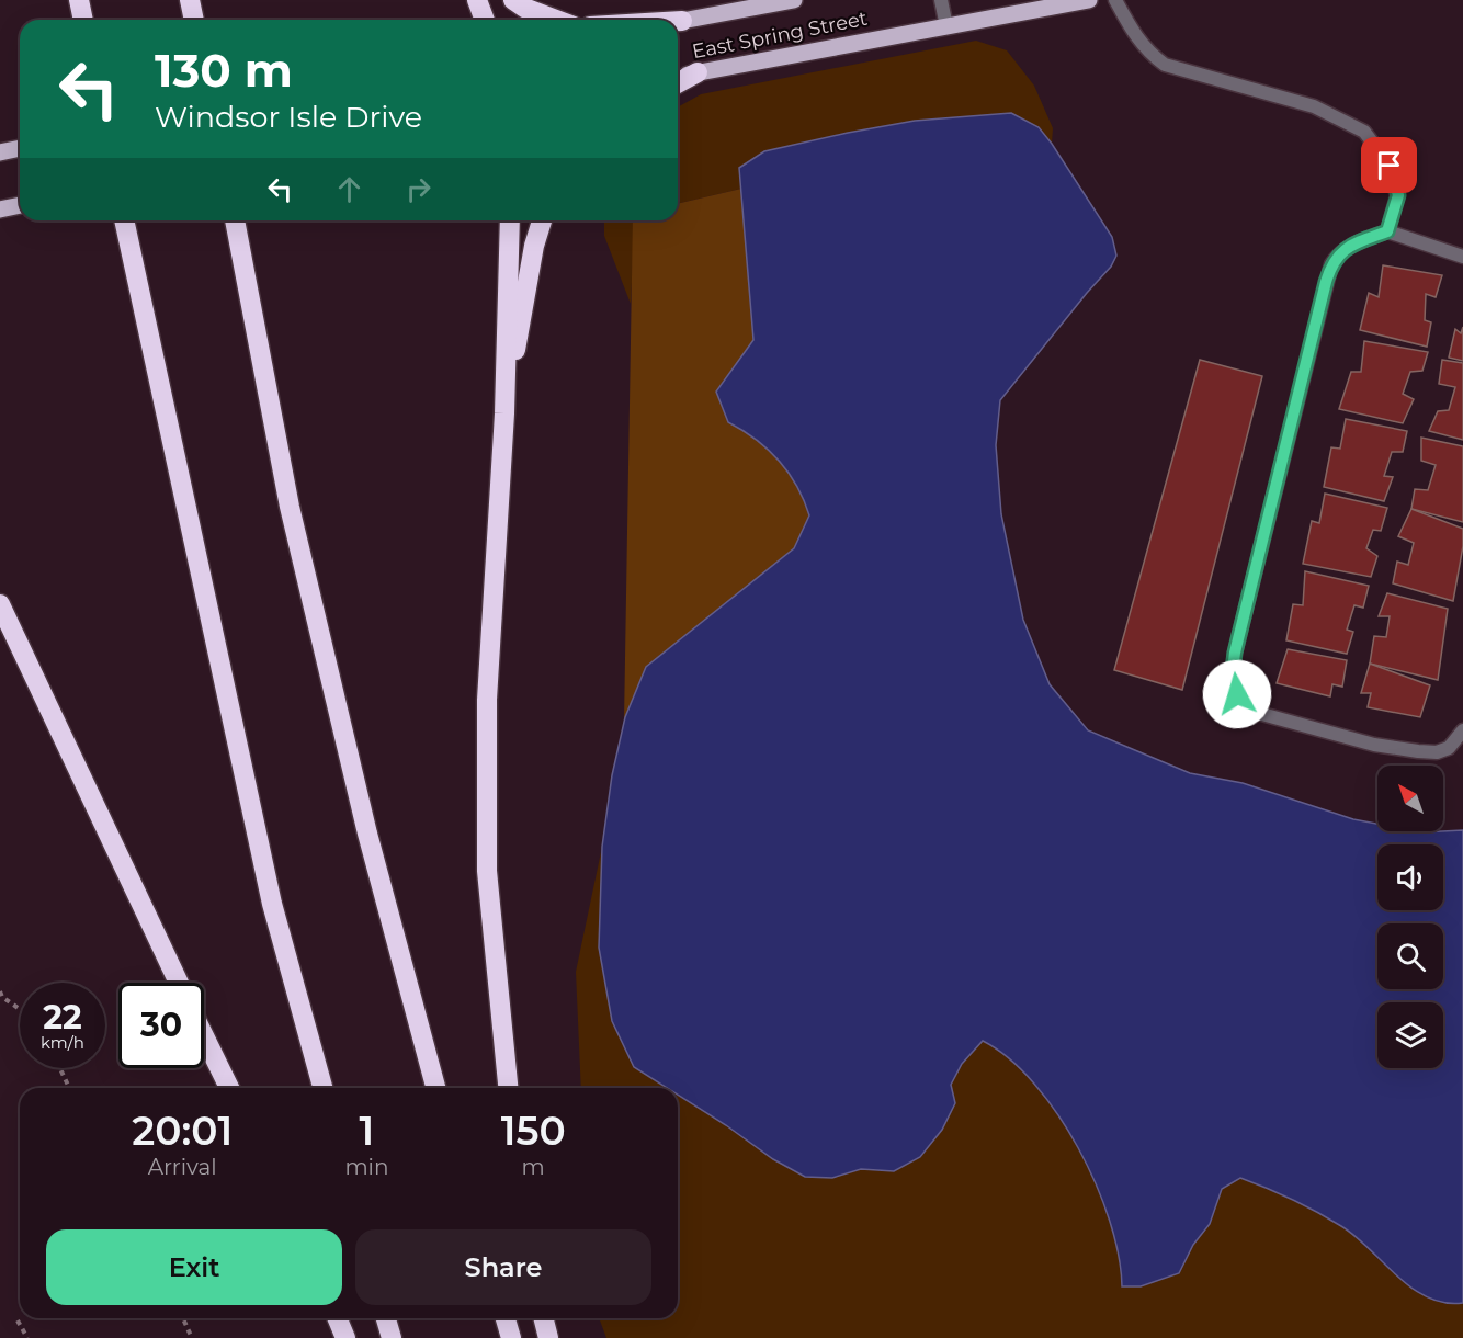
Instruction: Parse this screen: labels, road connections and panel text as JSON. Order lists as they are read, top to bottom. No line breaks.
{"streets":{"main road":["East Spring Street"]},"north":"top left","page":{"turn":["130 m","Windsor Isle Drive"],"speed":"22 km/h","limit":"30","eta":["20:01","Arrival","1","min","150","m"],"buttons":["Exit","Share"]}}
